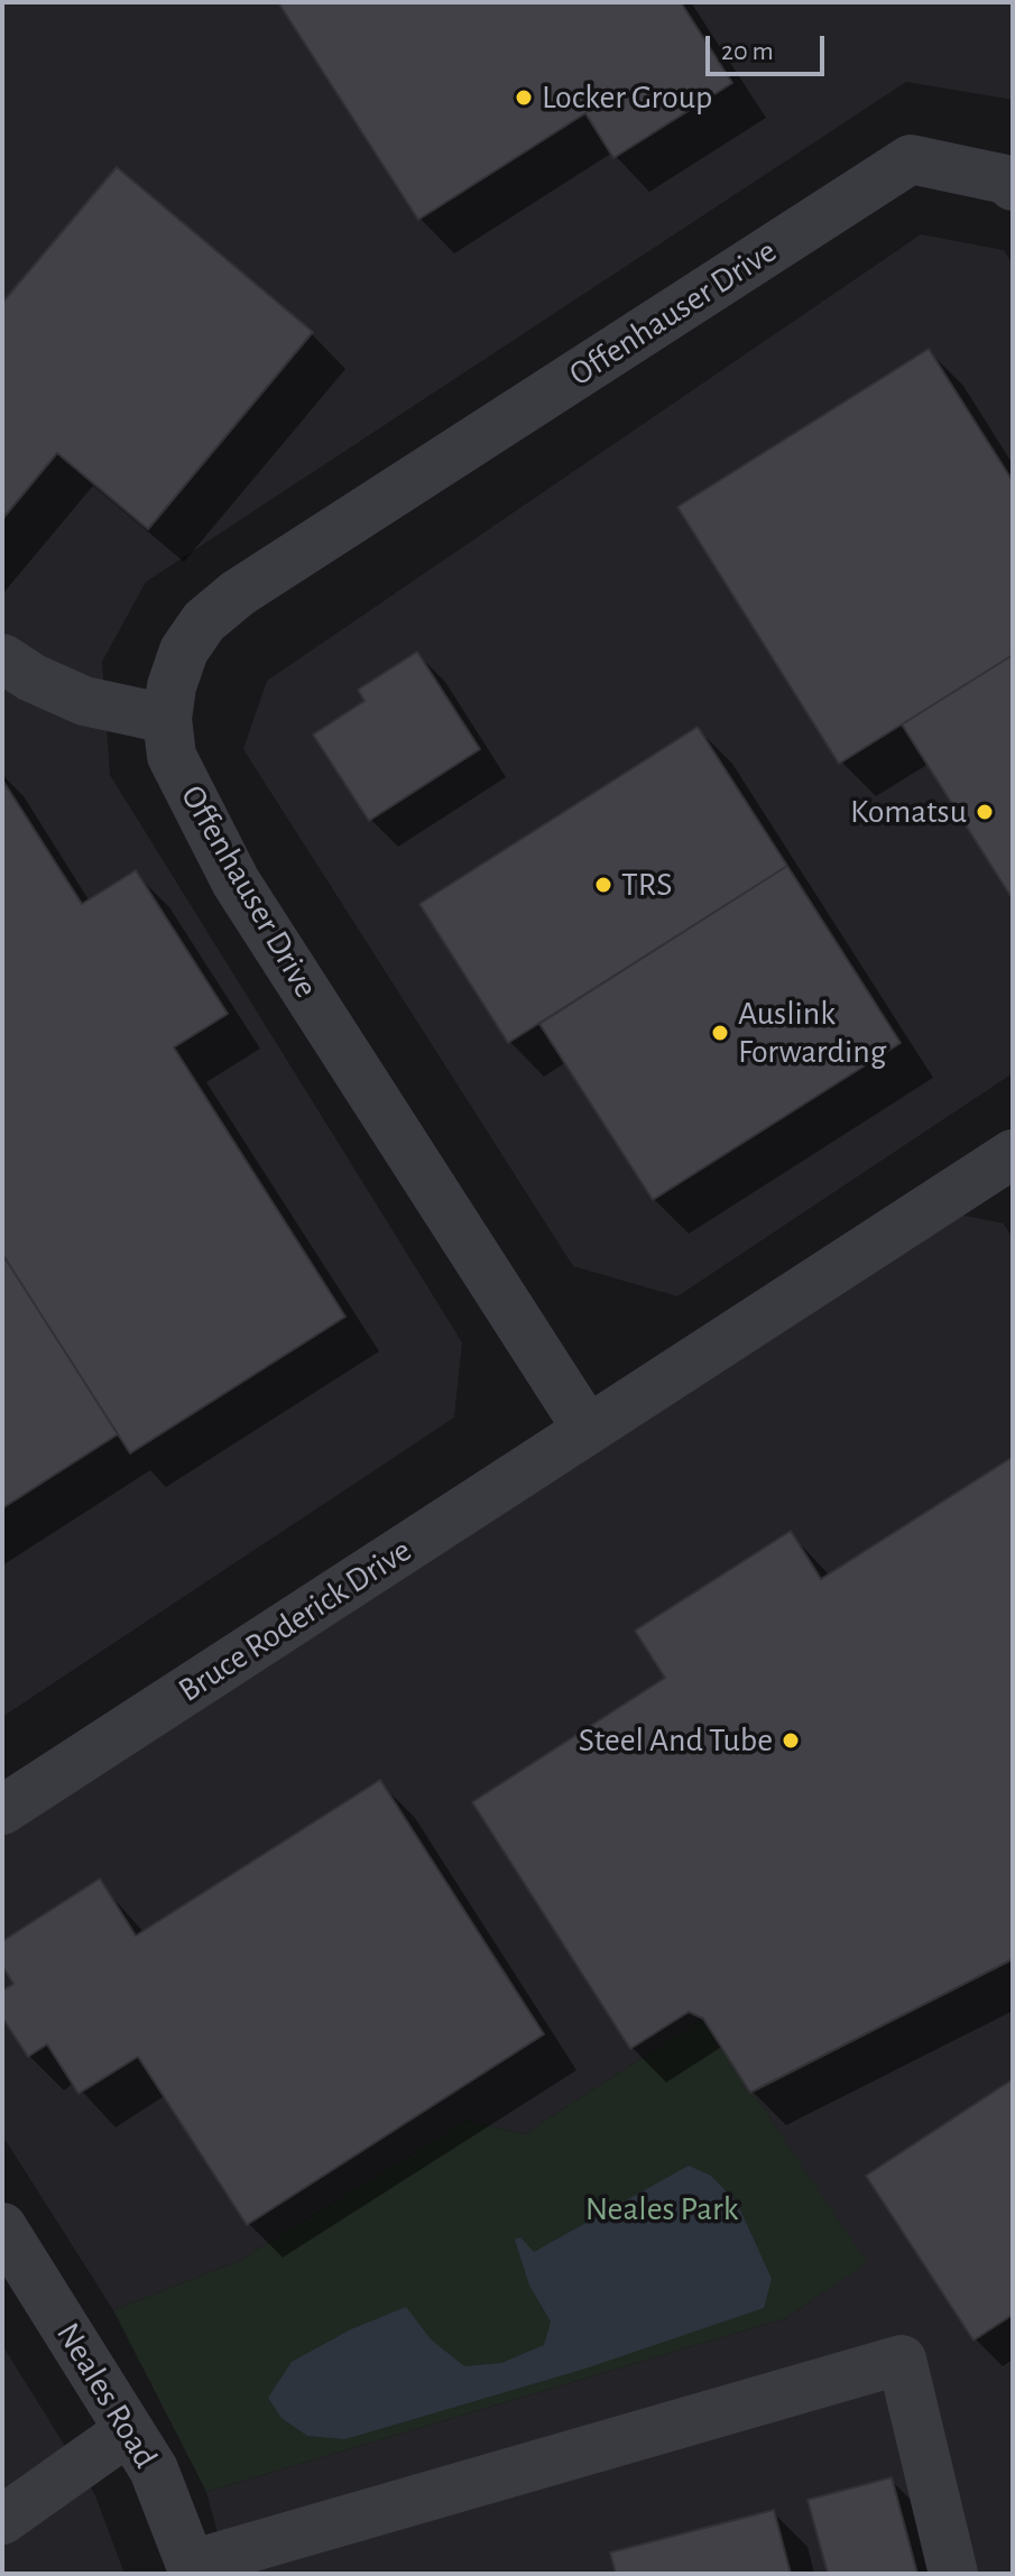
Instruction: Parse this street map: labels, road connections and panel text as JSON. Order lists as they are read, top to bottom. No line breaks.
{"streets":{"street":["Offenhauser Drive","Bruce Roderick Drive","Neales Road"]},"crossings":[["Offenhauser Drive","Bruce Roderick Drive"]],"parks":["Neales Park"],"places":["Locker Group","Komatsu","TRS","Auslink Forwarding","Steel And Tube"],"scale_bar":"20 m"}
